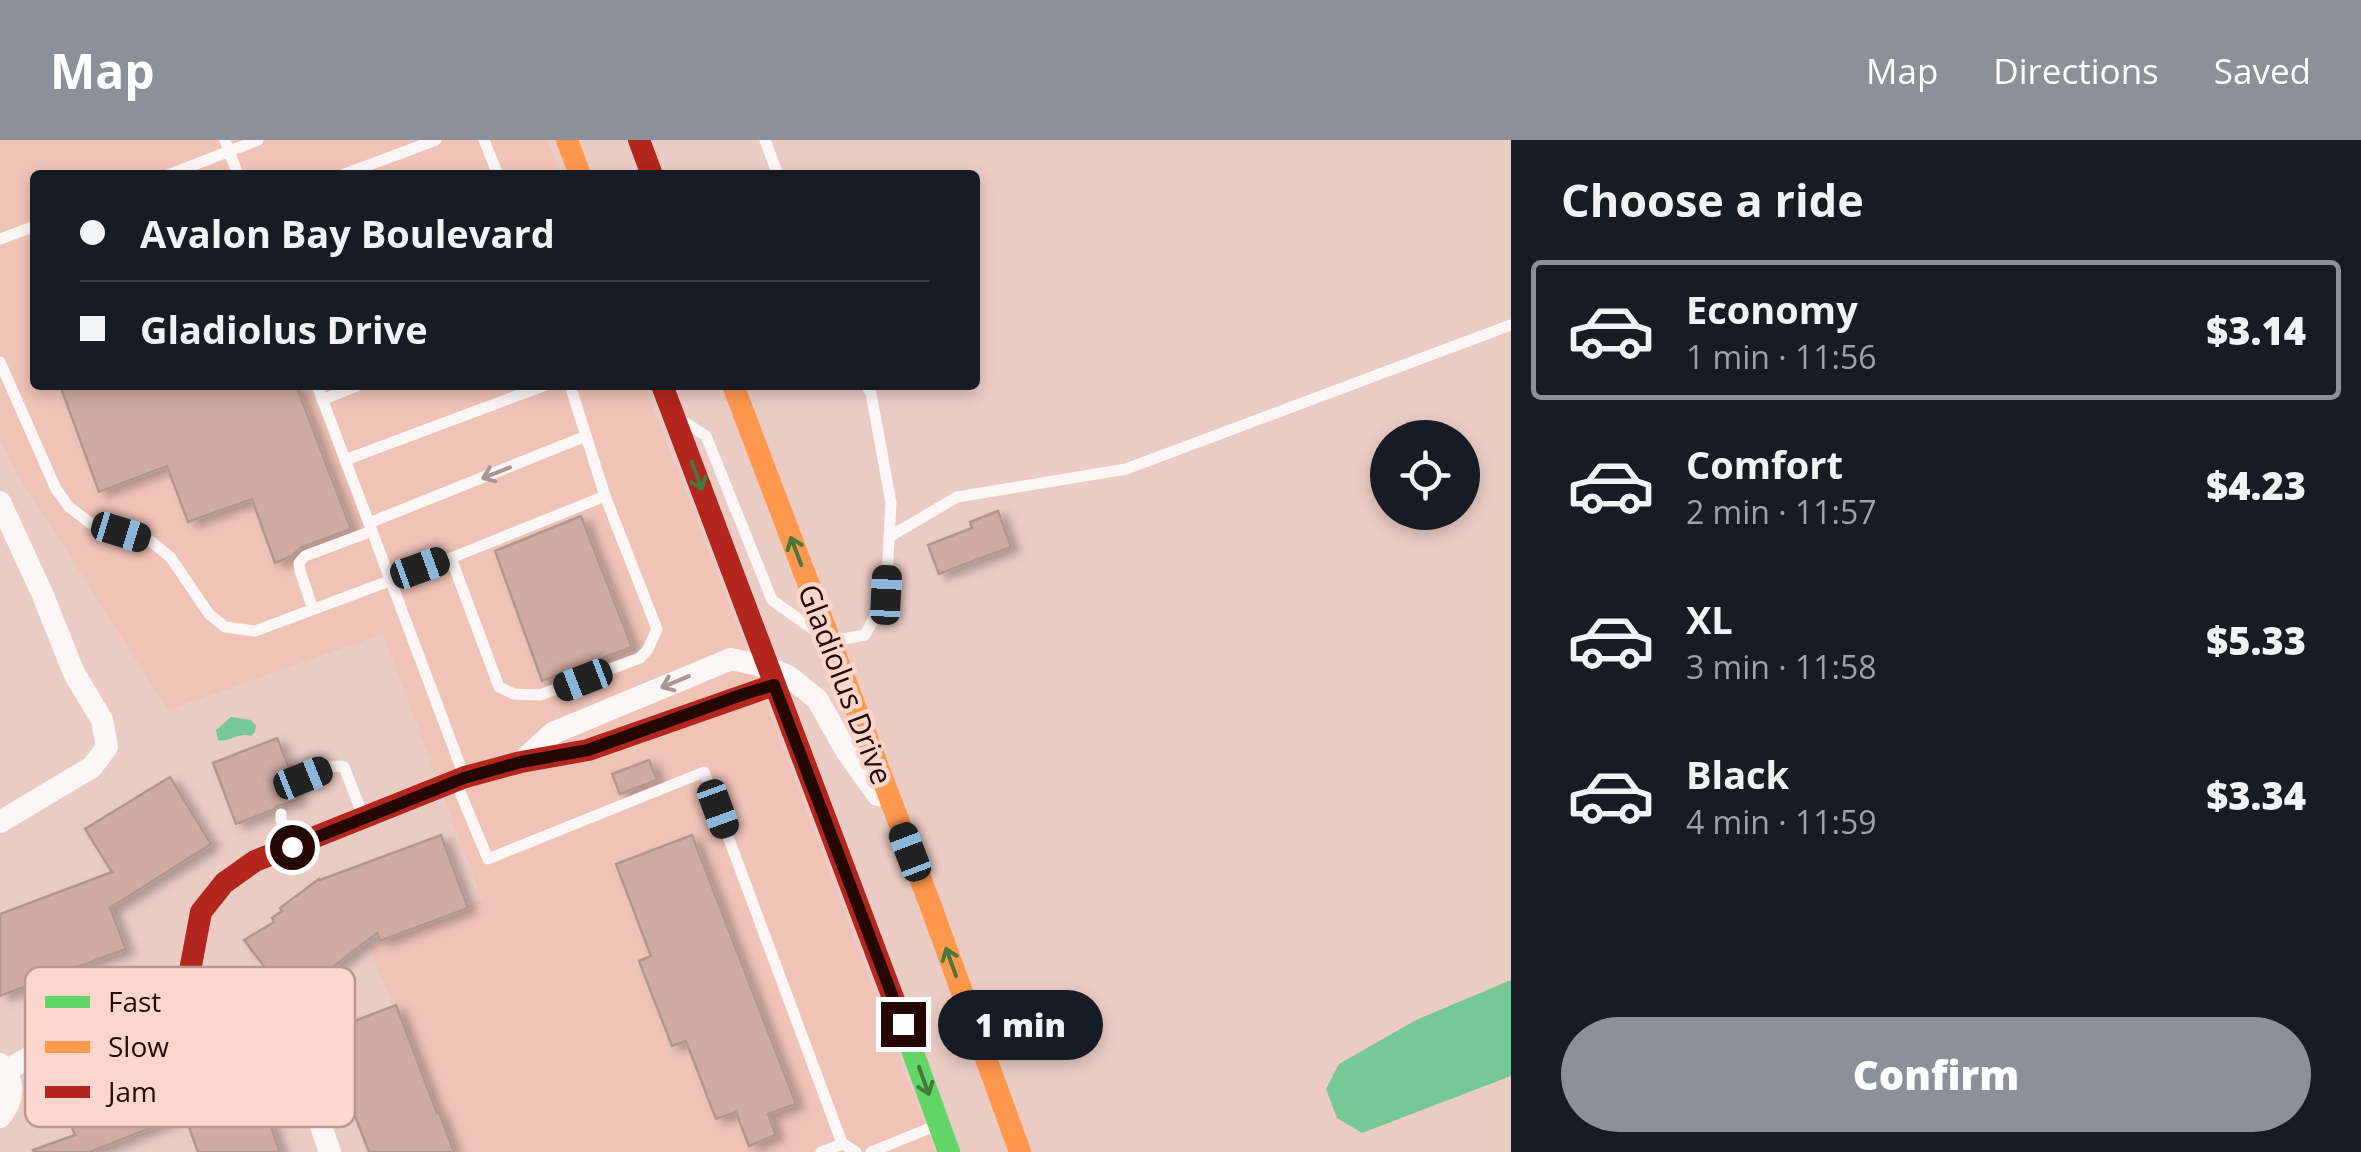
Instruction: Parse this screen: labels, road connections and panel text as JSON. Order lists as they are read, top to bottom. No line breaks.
{"streets":{"main road":["Gladiolus Drive"]},"legend":["Fast","Slow","Jam"],"page":{"header":"Map","nav":["Map","Directions","Saved"],"heading":"Choose a ride","banner":["Avalon Bay Boulevard","Gladiolus Drive"],"list":[{"name":"Economy","note":"1 min · 11:56","value":"$3.14"},{"name":"Comfort","note":"2 min · 11:57","value":"$4.23"},{"name":"XL","note":"3 min · 11:58","value":"$5.33"},{"name":"Black","note":"4 min · 11:59","value":"$3.34"}],"bubble":"1 min","buttons":"Confirm"}}
